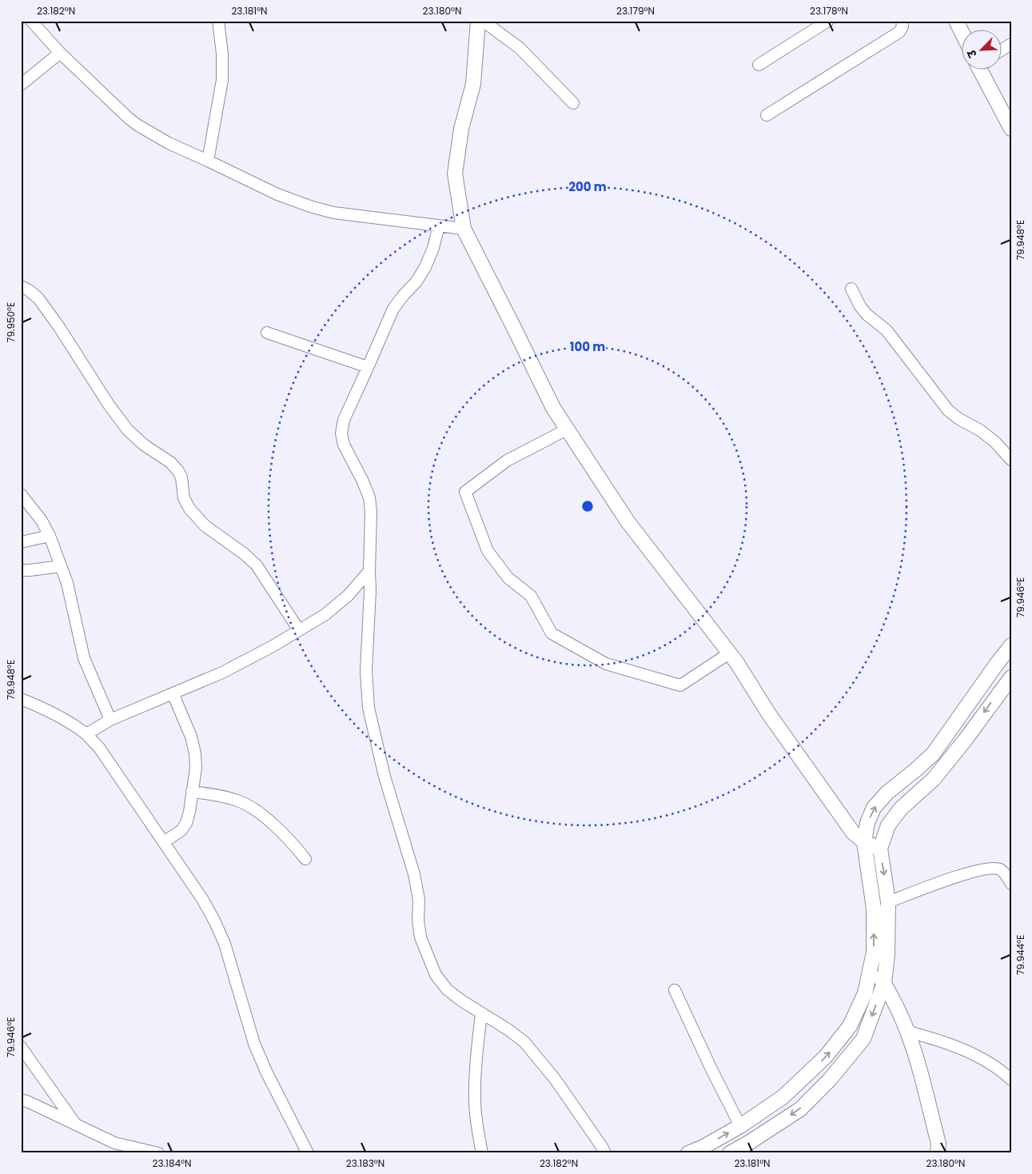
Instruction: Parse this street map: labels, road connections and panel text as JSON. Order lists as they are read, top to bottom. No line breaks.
{"north":"bottom left","coordinates":["23.182°N","23.181°N","23.180°N","23.179°N","23.178°N","79.948°E","79.950°E","79.946°E","79.944°E","23.184°N","23.183°N"],"rings":["200 m","100 m"]}
